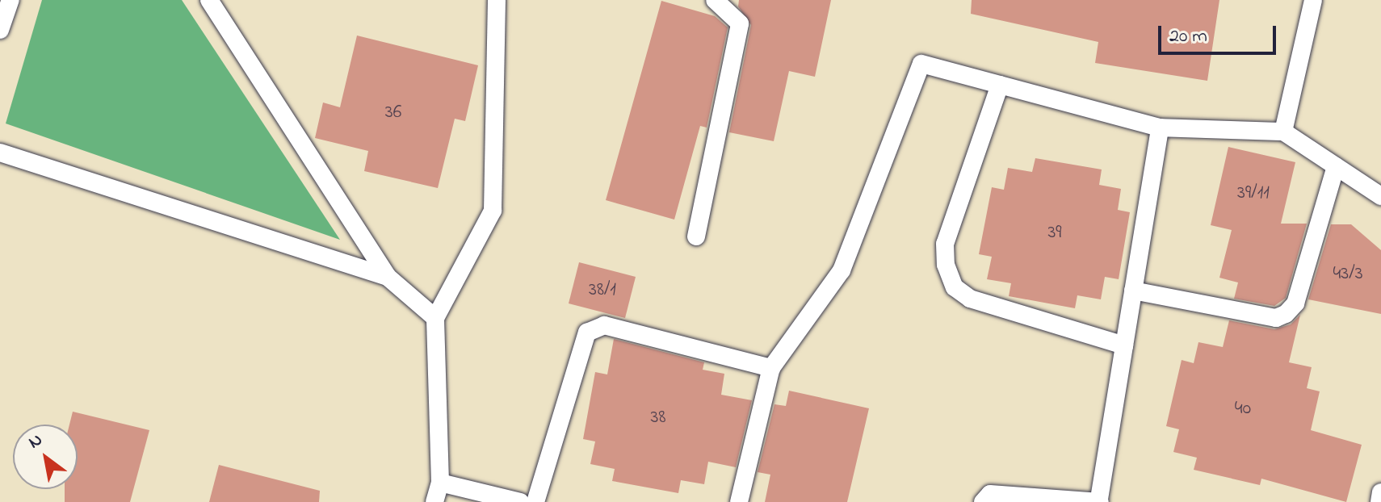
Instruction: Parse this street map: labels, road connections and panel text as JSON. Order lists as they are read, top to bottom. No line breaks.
{"house_numbers":["36","39/11","39","43/3","38/1","40","38"],"scale_bar":"20 m","north":"top left"}
